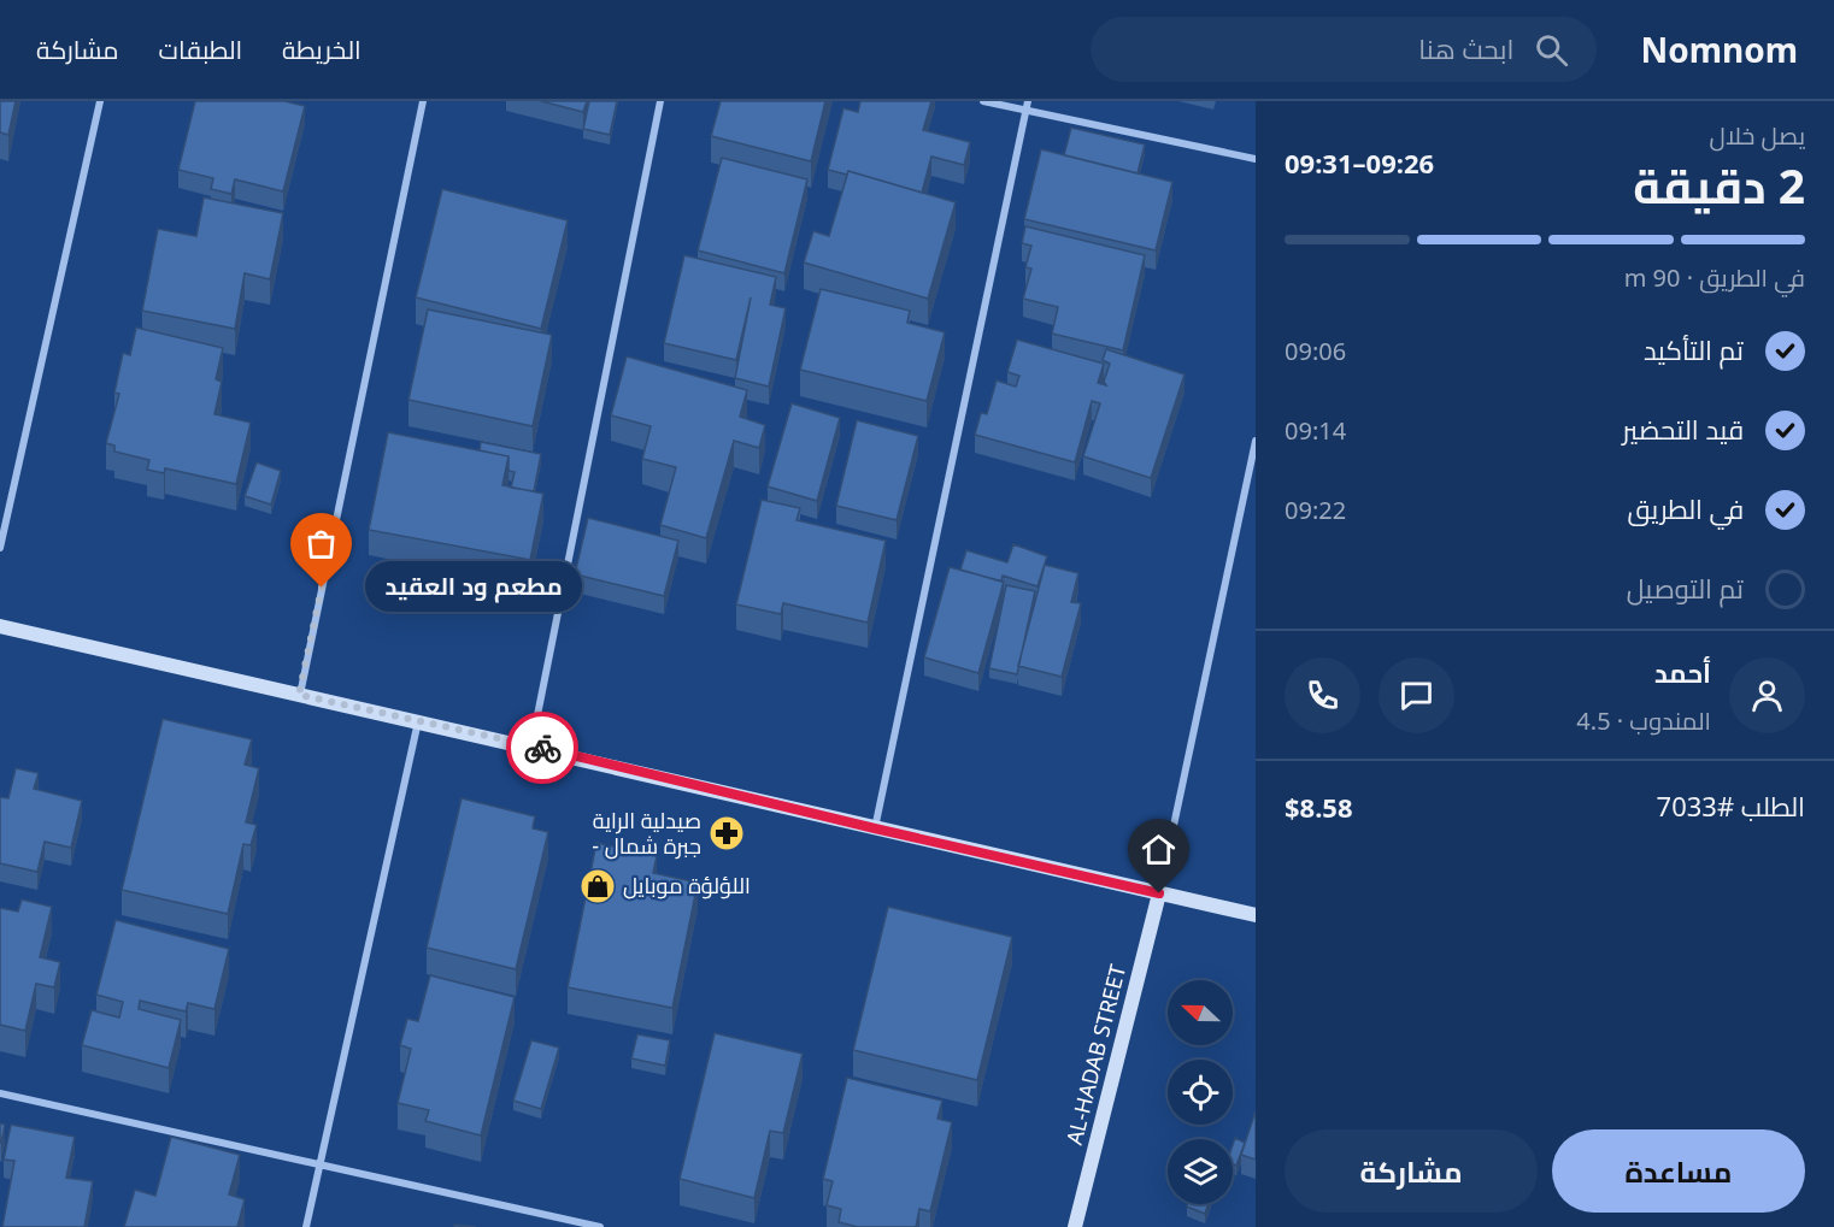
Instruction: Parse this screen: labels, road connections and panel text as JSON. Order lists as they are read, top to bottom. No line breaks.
{"streets":{"street":["AL-HADAB STREET"]},"places":{"other":["مطعم ود العقيد"],"pharmacy":["صيدلية الراية - جبرة شمال"],"shop":["اللؤلؤة موبايل"]},"north":"left","page":{"header":"Nomnom","search":"ابحث هنا","nav":["الخريطة","الطبقات","مشاركة"],"heading":["2 دقيقة","يصل خلال","09:26–09:31"],"panel":["أحمد","المندوب · 4.5","الطلب #7033","$8.58"],"bar":"في الطريق · 90 m","list":[["تم التأكيد","09:06"],["قيد التحضير","09:14"],["في الطريق","09:22"],"تم التوصيل"],"bubble":"مطعم ود العقيد","buttons":["مساعدة","مشاركة"]}}
